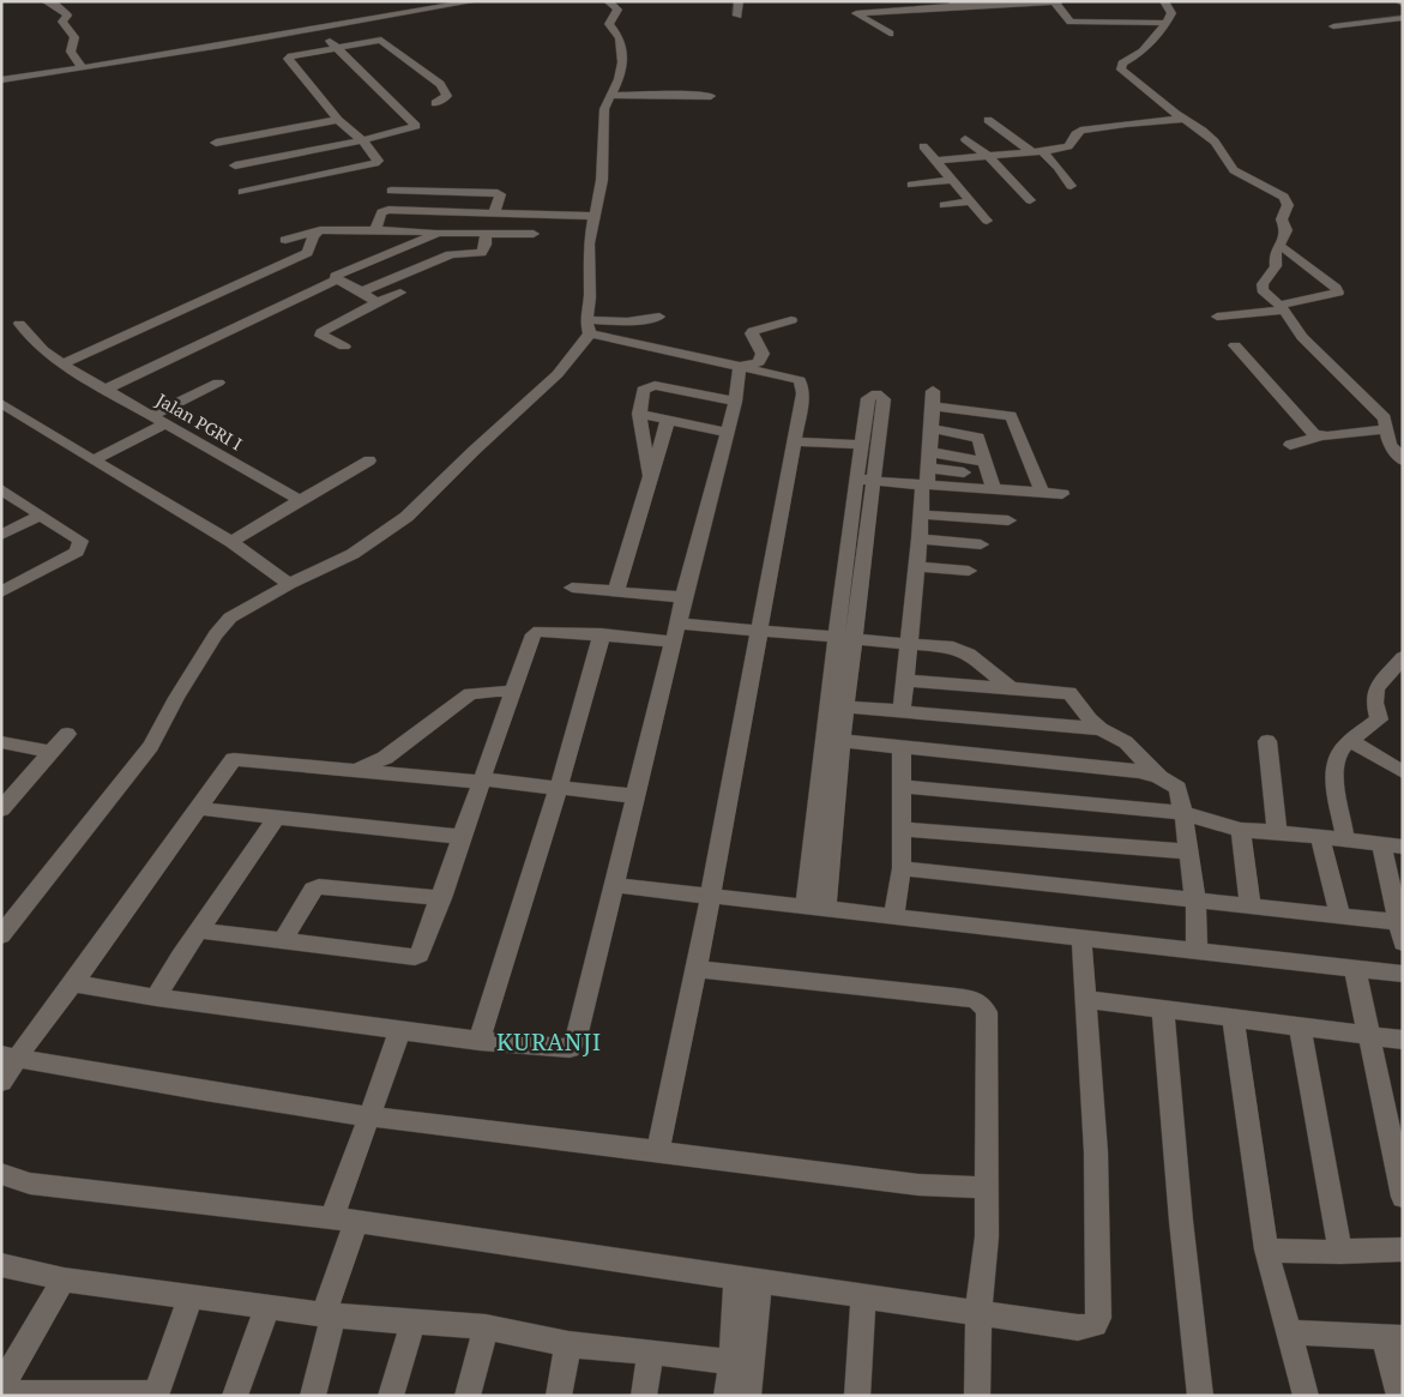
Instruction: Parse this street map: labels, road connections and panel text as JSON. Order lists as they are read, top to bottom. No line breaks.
{"streets":{"street":["Jalan PGRI I"]},"districts":["KURANJI"]}
